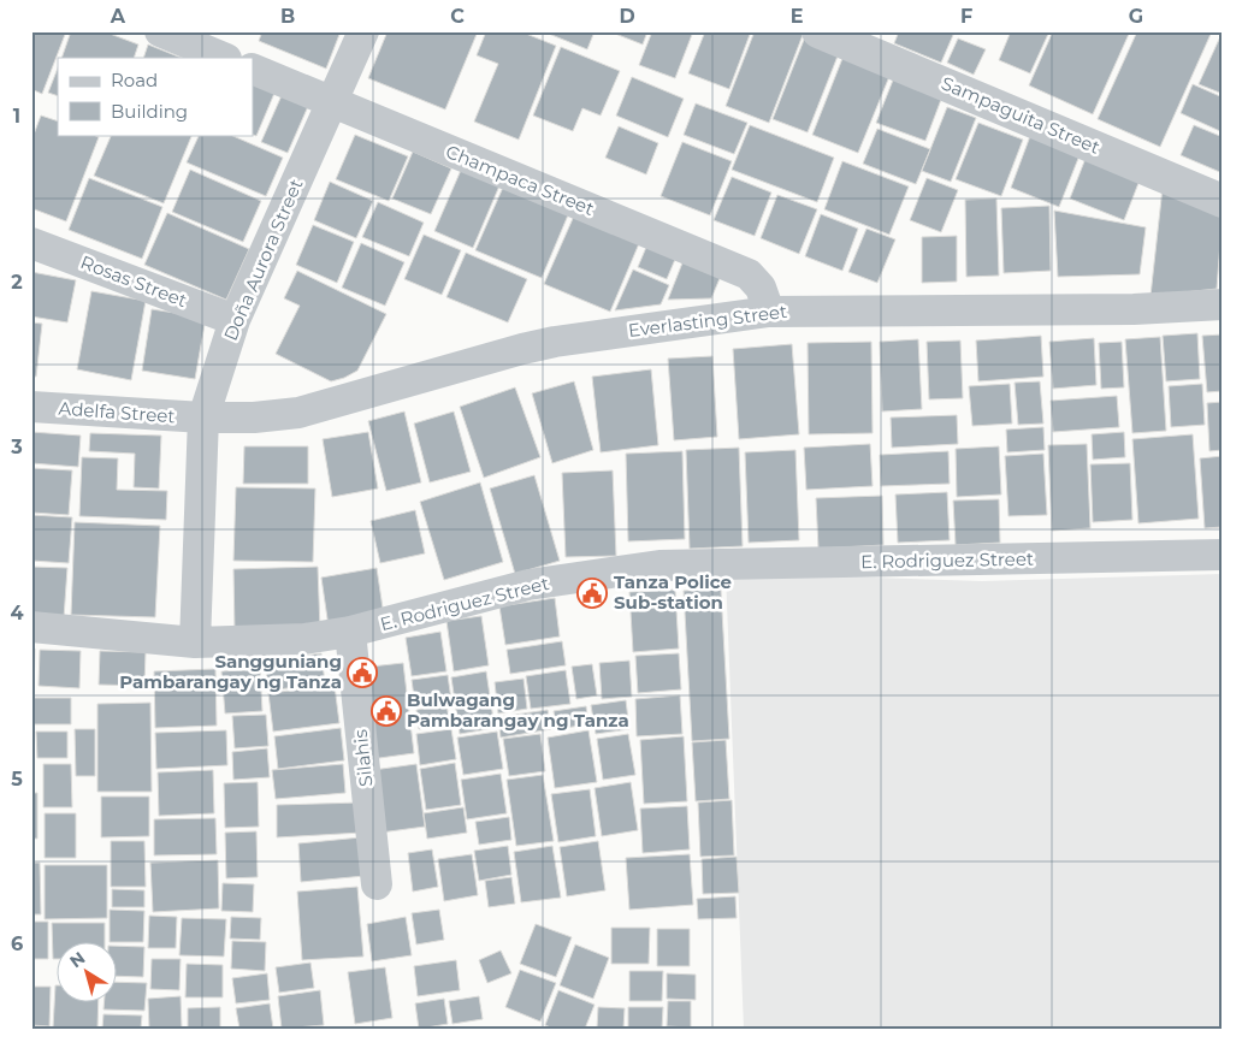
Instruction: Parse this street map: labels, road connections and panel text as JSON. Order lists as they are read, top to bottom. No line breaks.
{"streets":{"street":["Sampaguita Street","Champaca Street","Doña Aurora Street","Rosas Street","Everlasting Street","Adelfa Street","E. Rodriguez Street","Silahis"]},"crossings":[["Champaca Street","Doña Aurora Street"],["Champaca Street","Everlasting Street"],["Doña Aurora Street","Rosas Street"],["Doña Aurora Street","Everlasting Street"],["Doña Aurora Street","Adelfa Street"],["Doña Aurora Street","E. Rodriguez Street"],["Everlasting Street","Adelfa Street"],["E. Rodriguez Street","Silahis"]],"places":{"public building":["Tanza Police Sub-station","Sangguniang Pambarangay ng Tanza","Bulwagang Pambarangay ng Tanza"]},"legend":["Road","Building"],"north":"top left","grid":{"columns":["A","B","C","D","E","F","G"],"rows":["1","2","3","4","5","6"]}}
